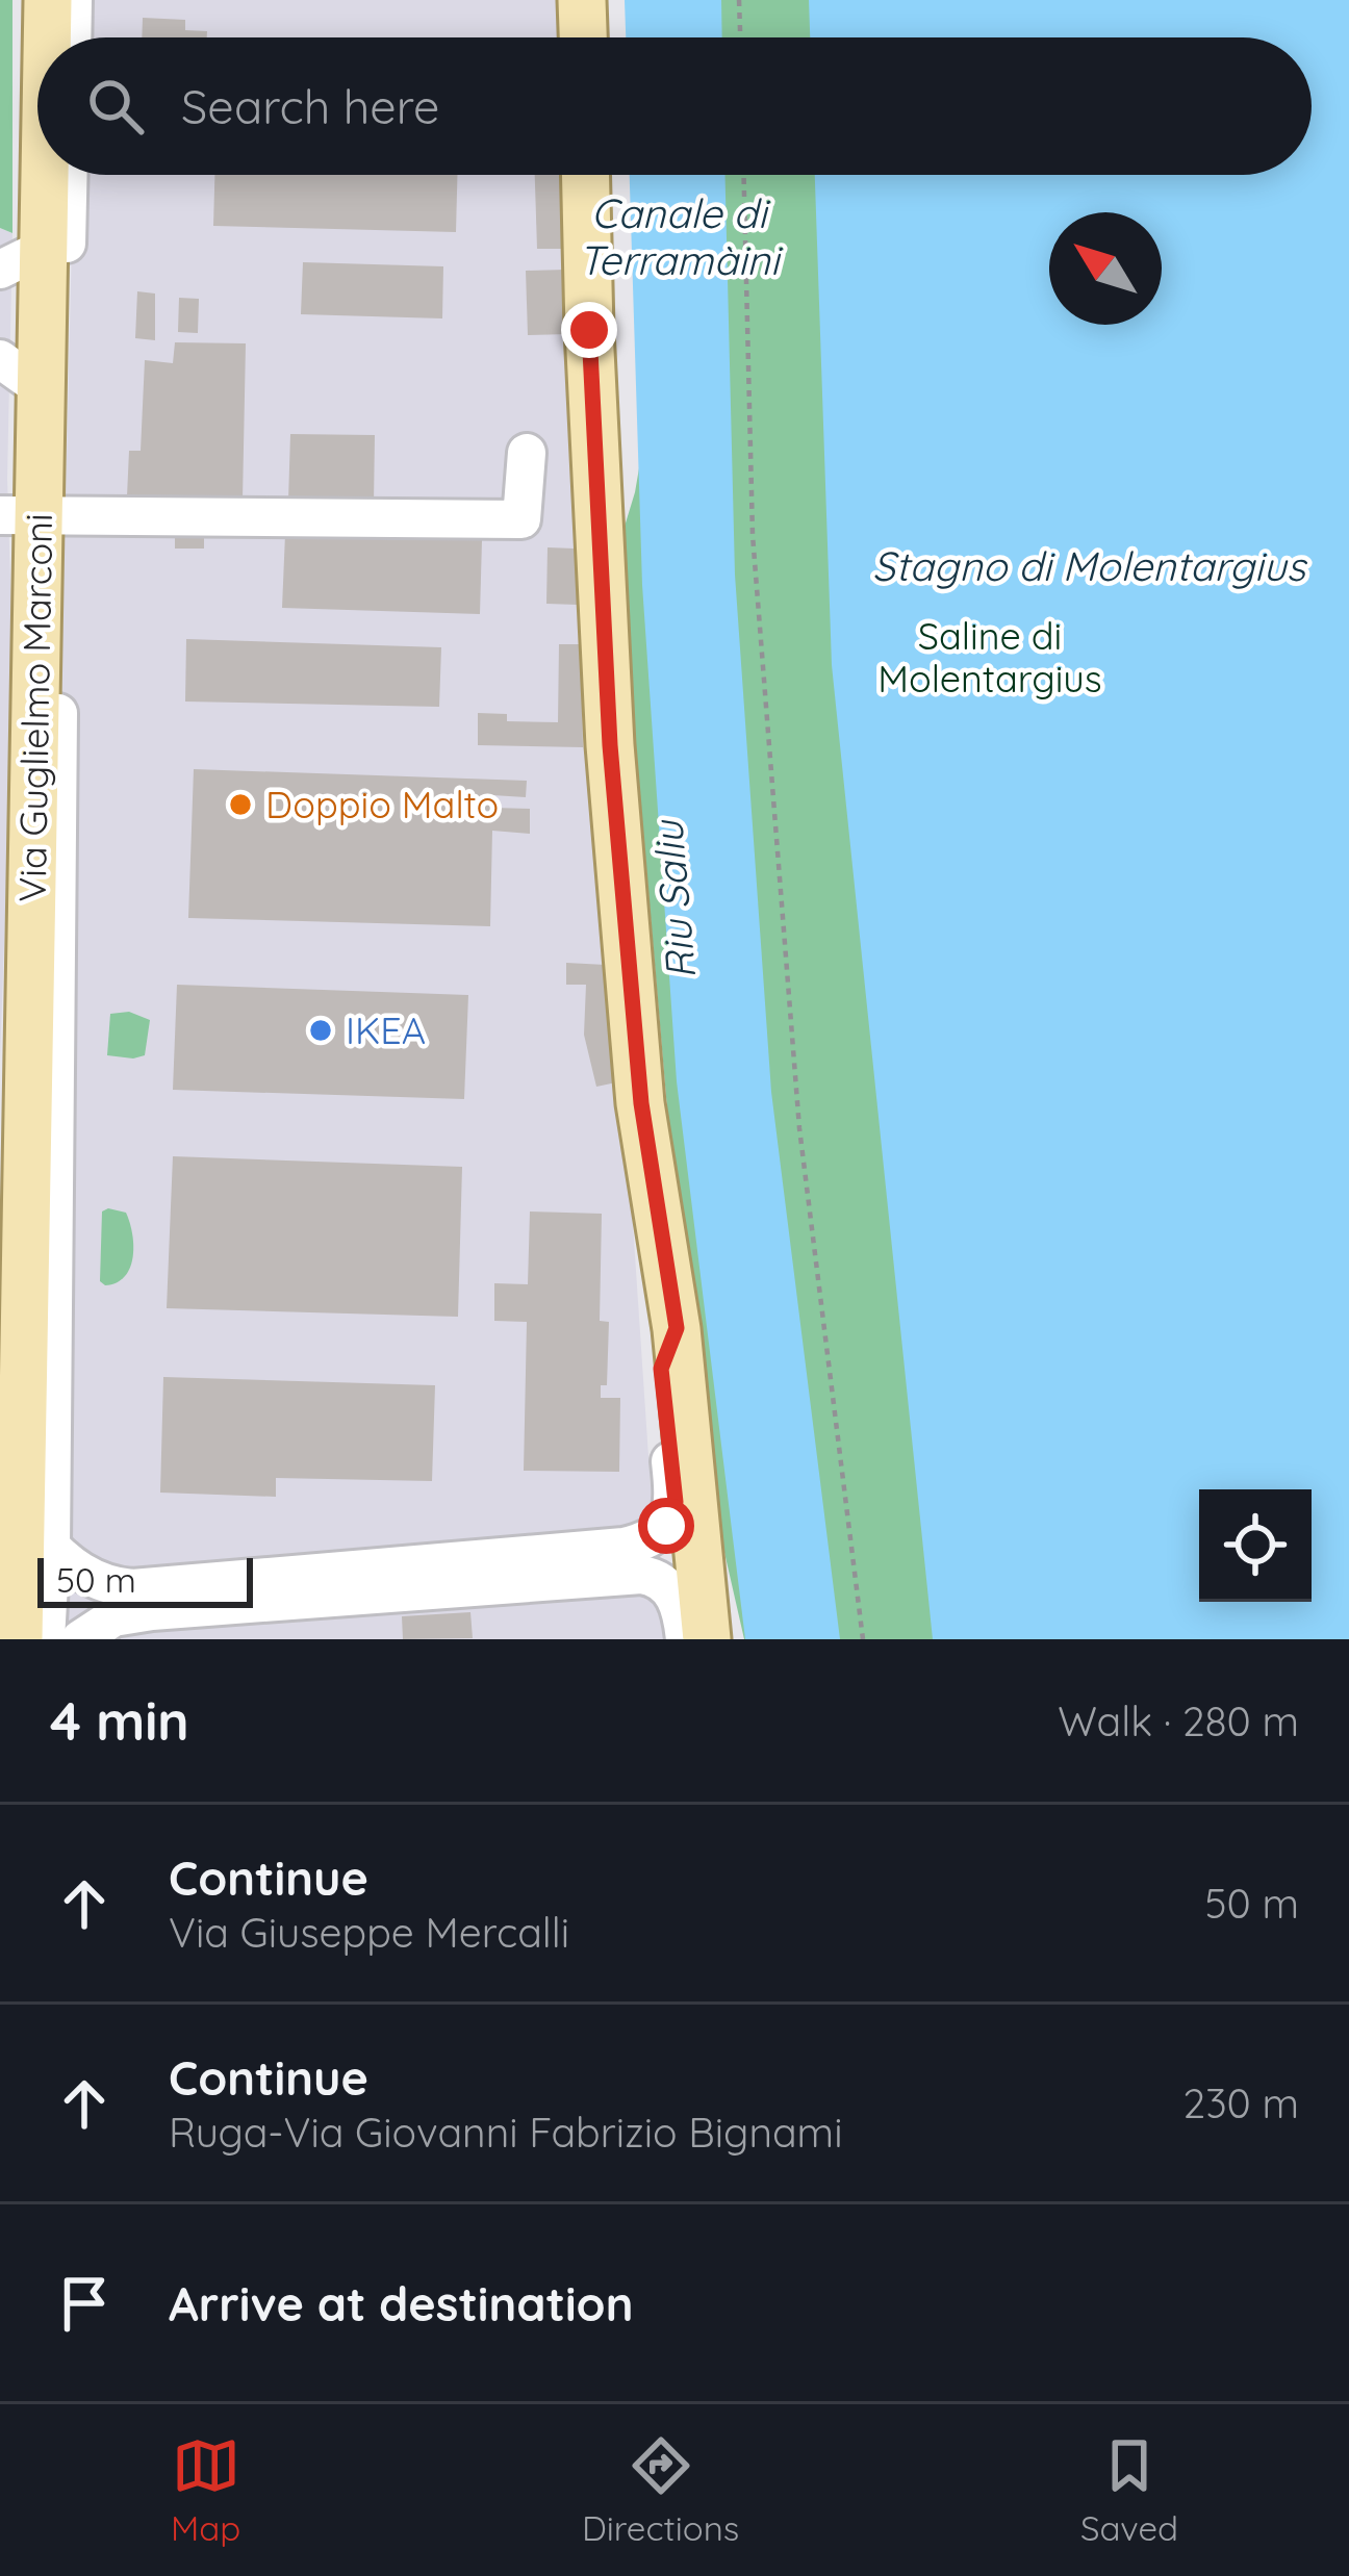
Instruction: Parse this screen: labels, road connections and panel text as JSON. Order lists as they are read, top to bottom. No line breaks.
{"streets":{"main road":["Via Guglielmo Marconi"]},"water":["Canale di Terramàini","Stagno di Molentargius","Riu Saliu"],"parks":["Saline di Molentargius"],"places":["Doppio Malto","IKEA"],"scale_bar":"50 m","north":"top left","page":{"search":"Search here","scale":"50 m","heading":["4 min","Walk · 280 m"],"list":[["Continue","Via Giuseppe Mercalli","50 m"],["Continue","Ruga-Via Giovanni Fabrizio Bignami","230 m"],"Arrive at destination"],"nav":["Map","Directions","Saved"]}}
